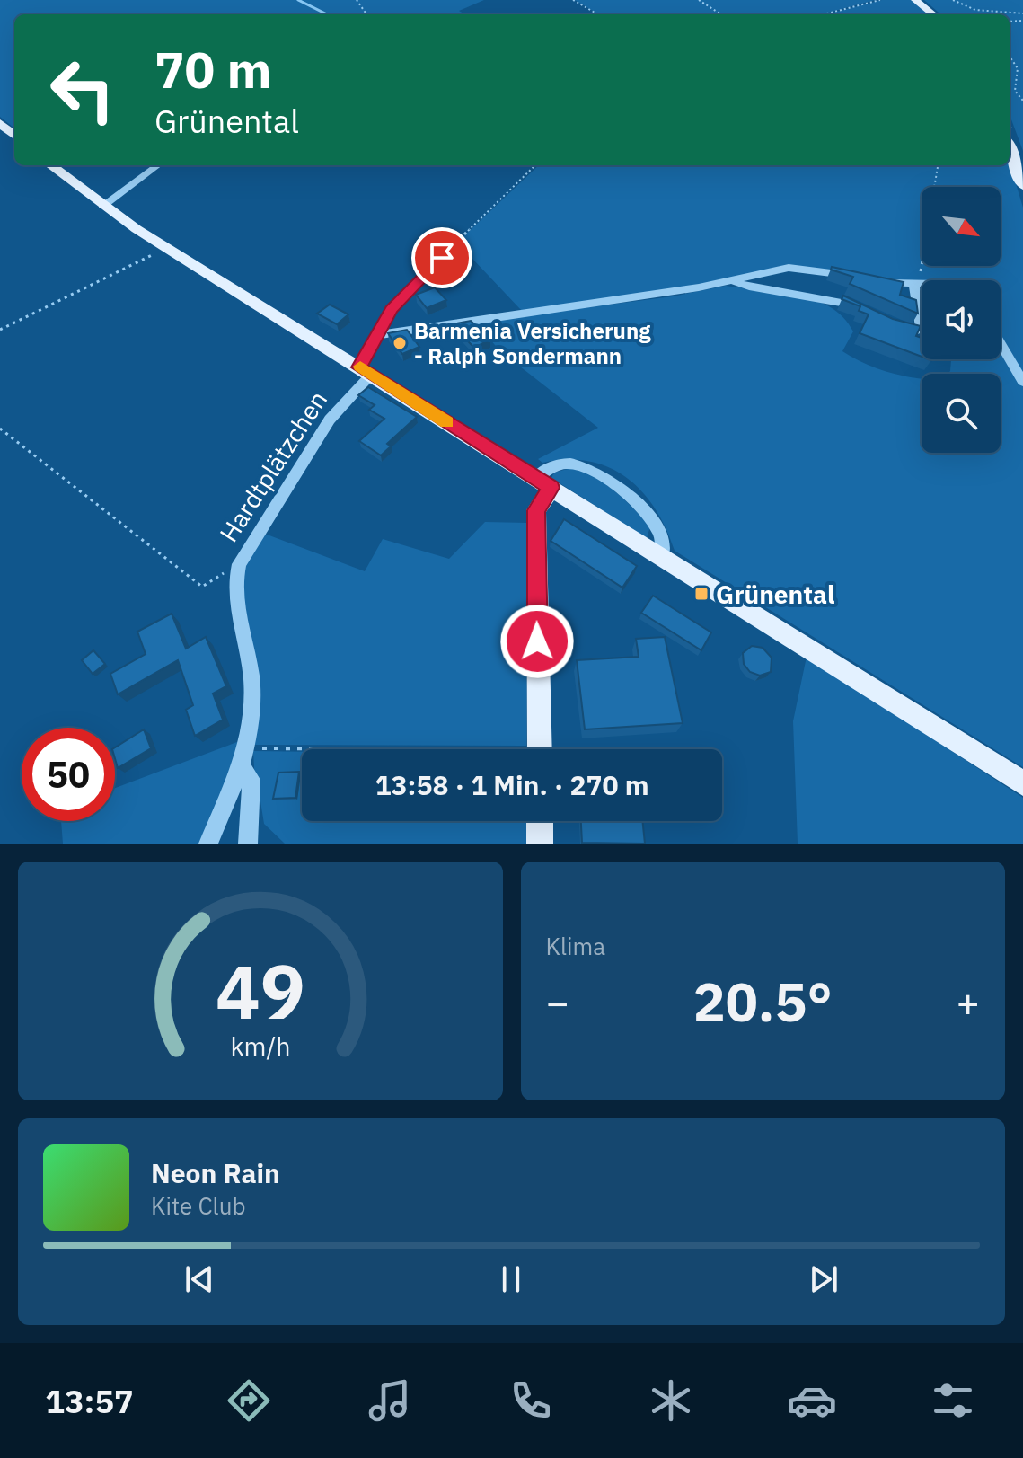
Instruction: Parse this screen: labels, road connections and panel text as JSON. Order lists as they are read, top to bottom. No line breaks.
{"streets":{"street":["Hardtplätzchen"]},"places":{"other":["Barmenia Versicherung - Ralph Sondermann"],"transit":["Grünental"]},"north":"bottom right","page":{"turn":["70 m","Grünental"],"limit":"50","trip":"13:58 · 1 Min. · 270 m","tile":"Klima","heat":["−","20.5°","+"],"song":["Neon Rain","Kite Club"],"tabs":"13:57","gauge":["49","km/h"]}}
